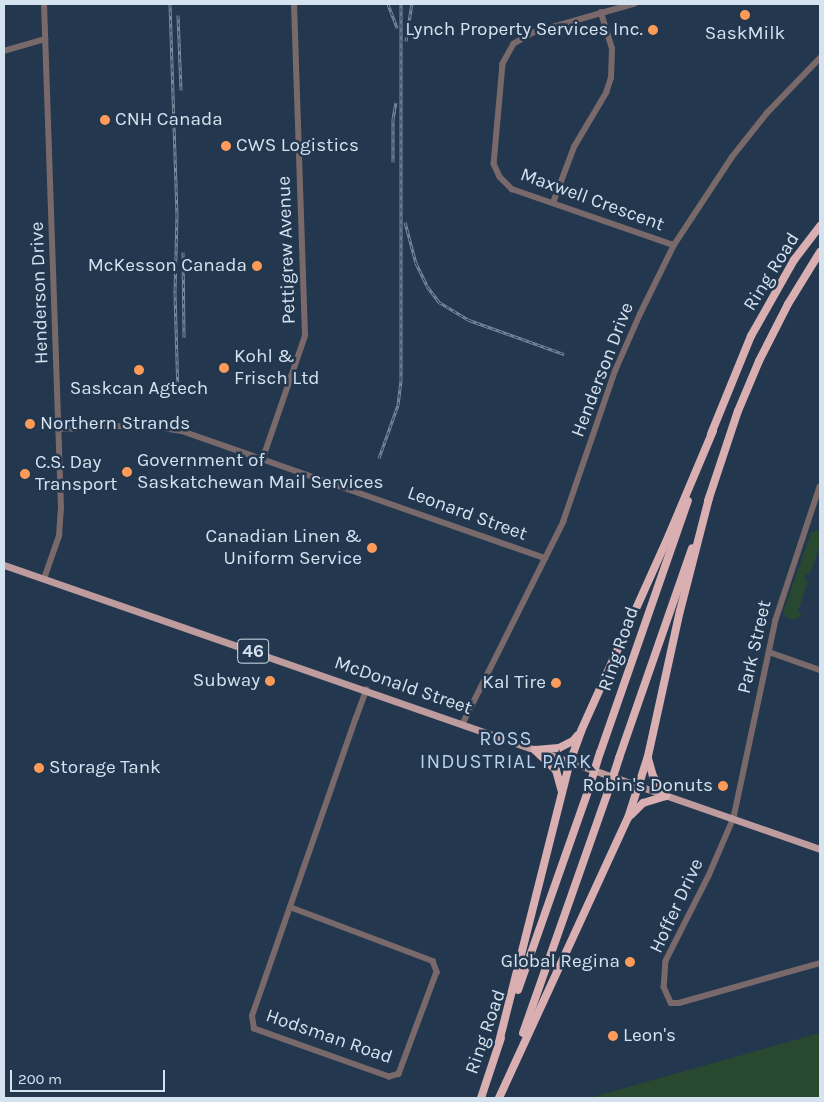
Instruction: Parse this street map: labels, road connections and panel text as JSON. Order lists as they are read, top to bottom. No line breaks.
{"streets":{"highway":["Ring Road"],"main road":["46","McDonald Street"],"street":["Maxwell Crescent","Pettigrew Avenue","Henderson Drive","Leonard Street","Park Street","Hoffer Drive","Hodsman Road"]},"crossings":[["Maxwell Crescent","Henderson Drive"],["Pettigrew Avenue","Leonard Street"],["Henderson Drive","Leonard Street"],["Henderson Drive","McDonald Street"],["Park Street","McDonald Street"],["Park Street","Hoffer Drive"],["McDonald Street","Hoffer Drive"],["McDonald Street","Hodsman Road"]],"districts":["ROSS INDUSTRIAL PARK"],"places":["SaskMilk","Lynch Property Services Inc.","CNH Canada","CWS Logistics","McKesson Canada","Kohl & Frisch Ltd","Saskcan Agtech","Northern Strands","Government of Saskatchewan Mail Services","C.S. Day Transport","Canadian Linen & Uniform Service","Subway","Kal Tire","Storage Tank","Robin's Donuts","Global Regina","Leon's"],"scale_bar":"200 m"}
